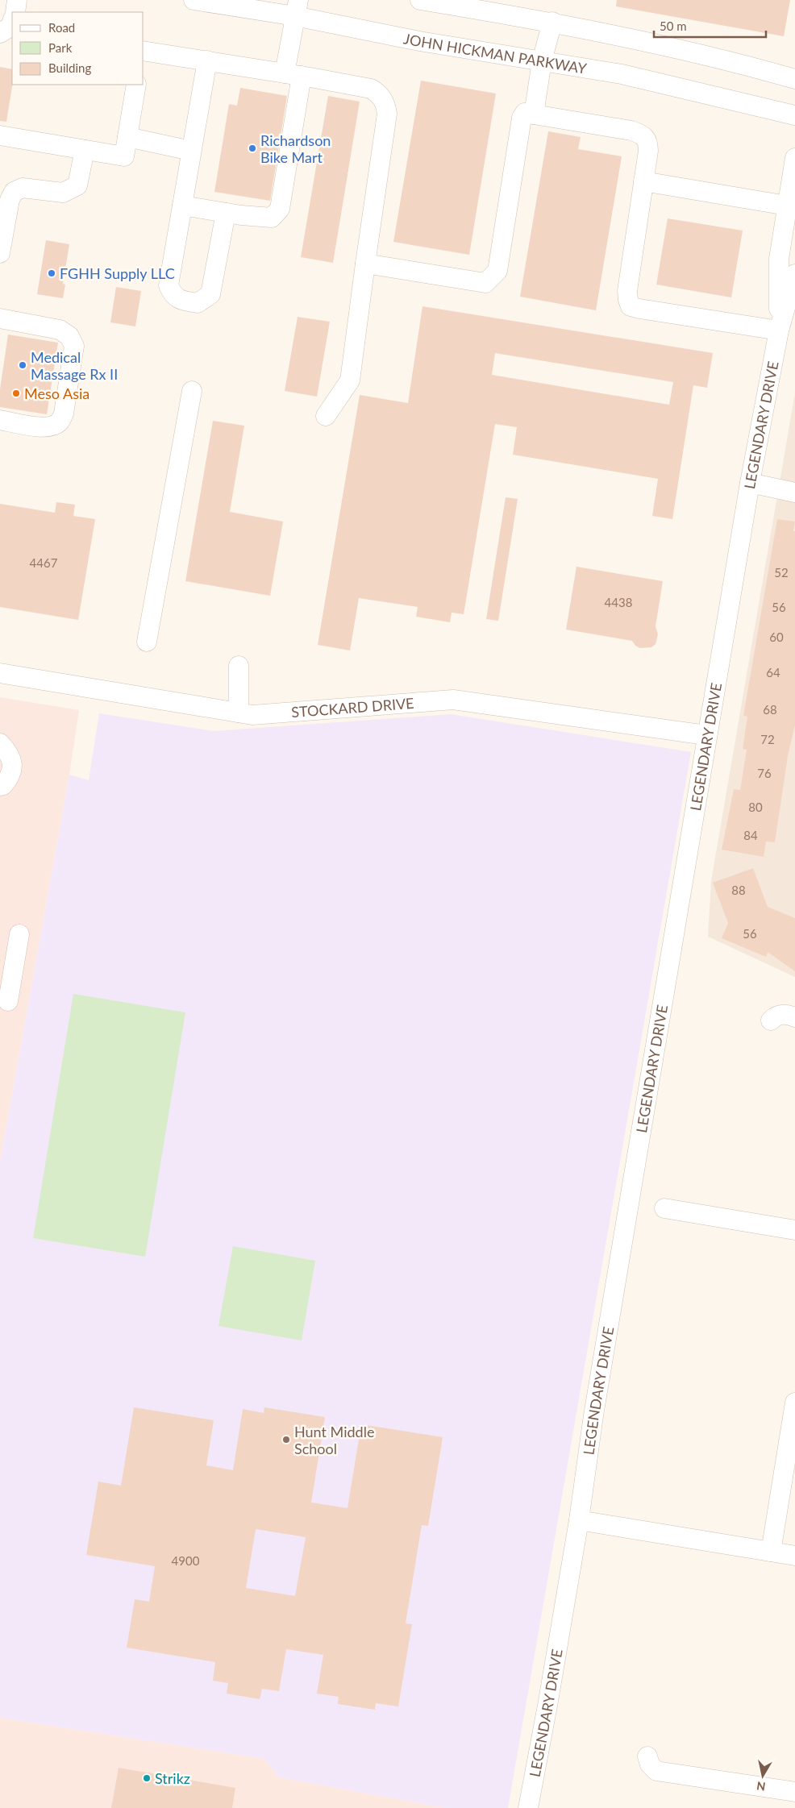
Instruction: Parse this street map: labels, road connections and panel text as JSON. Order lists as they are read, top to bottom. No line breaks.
{"streets":{"street":["JOHN HICKMAN PARKWAY","LEGENDARY DRIVE","STOCKARD DRIVE"]},"crossings":[["LEGENDARY DRIVE","STOCKARD DRIVE"]],"places":["Richardson Bike Mart","FGHH Supply LLC","Medical Massage Rx II","Meso Asia","Hunt Middle School","Strikz"],"house_numbers":["4467","52","4438","56","60","64","68","72","76","80","84","88","56","4900"],"legend":["Road","Park","Building"],"scale_bar":"50 m","north":"bottom"}
